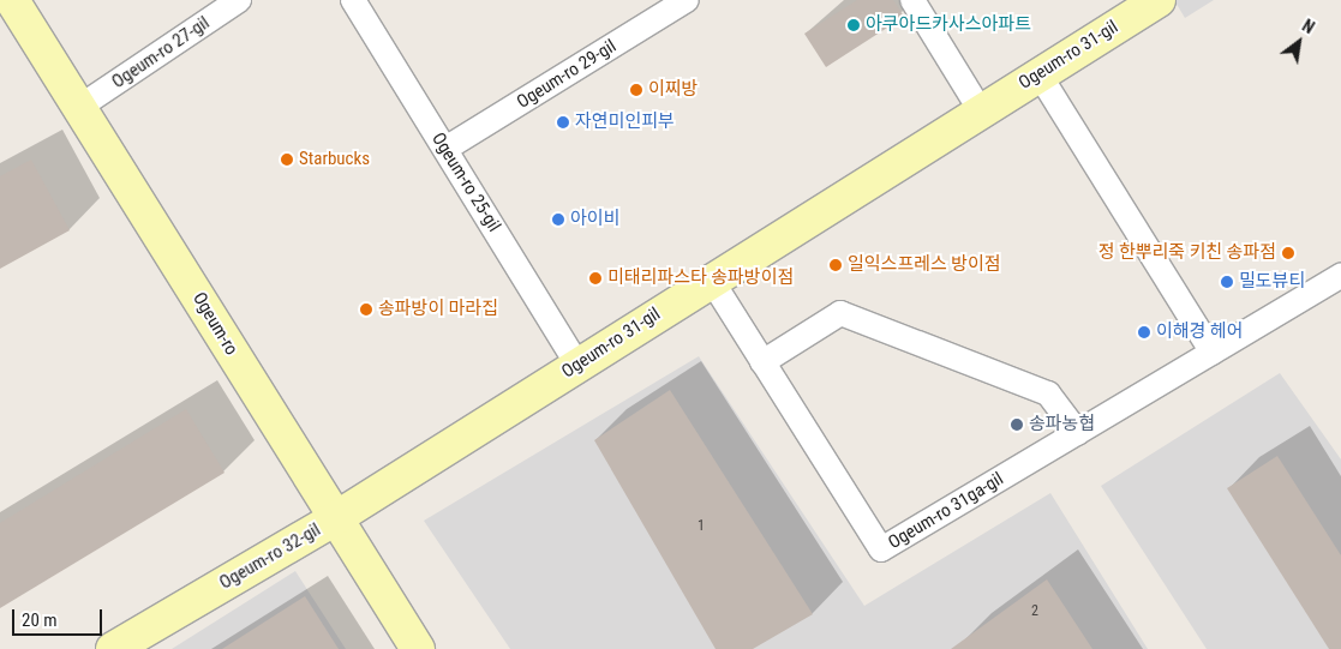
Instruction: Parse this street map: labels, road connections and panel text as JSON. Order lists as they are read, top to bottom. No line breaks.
{"streets":{"street":["Ogeum-ro 27-gil","Ogeum-ro 31-gil","Ogeum-ro 29-gil","Ogeum-ro 25-gil","Ogeum-ro","Ogeum-ro 31ga-gil","Ogeum-ro 32-gil"]},"crossings":[["Ogeum-ro 27-gil","Ogeum-ro"],["Ogeum-ro 31-gil","Ogeum-ro 25-gil"],["Ogeum-ro 31-gil","Ogeum-ro"],["Ogeum-ro 31-gil","Ogeum-ro 31ga-gil"],["Ogeum-ro 31-gil","Ogeum-ro 32-gil"],["Ogeum-ro 29-gil","Ogeum-ro 25-gil"],["Ogeum-ro","Ogeum-ro 32-gil"]],"places":["아쿠아드카사스아파트","이찌방","자연미인피부","Starbucks","아이비","정 한뿌리죽 키친 송파점","일익스프레스 방이점","미태리파스타 송파방이점","밀도뷰티","송파방이 마라집","이해경 헤어","송파농협"],"house_numbers":["1","2"],"scale_bar":"20 m","north":"top right"}
